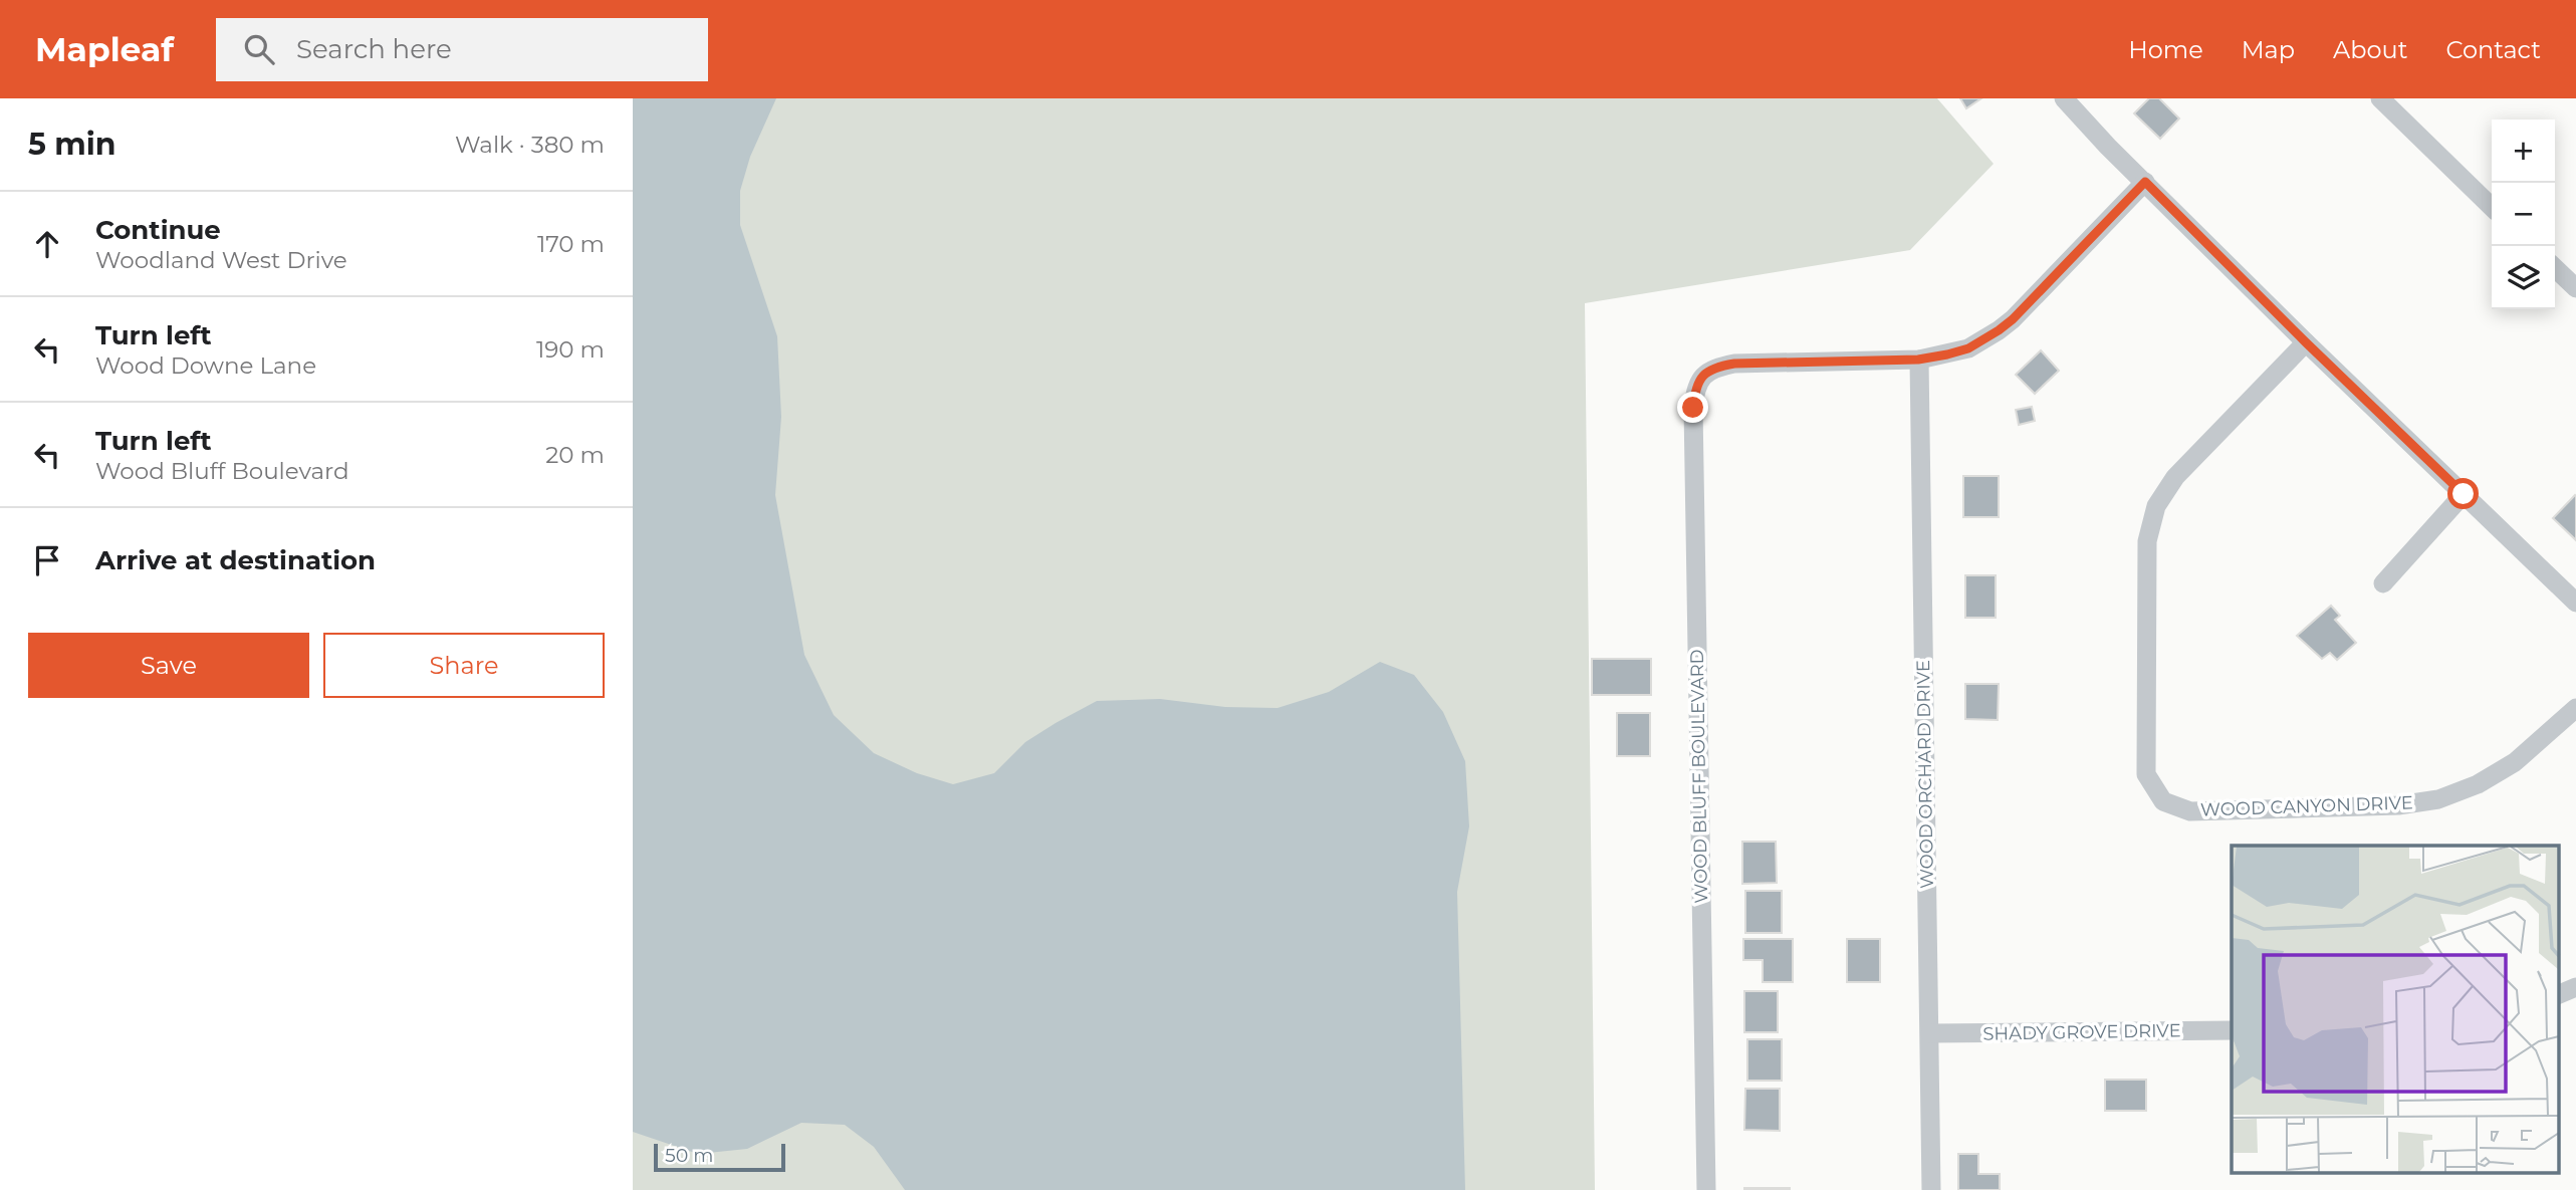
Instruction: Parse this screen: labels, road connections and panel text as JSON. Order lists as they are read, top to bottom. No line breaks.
{"streets":{"street":["WOOD ORCHARD DRIVE","WOOD BLUFF BOULEVARD","WOOD CANYON DRIVE","SHADY GROVE DRIVE"]},"crossings":[["WOOD ORCHARD DRIVE","WOOD BLUFF BOULEVARD"],["WOOD ORCHARD DRIVE","SHADY GROVE DRIVE"]],"scale_bar":"50 m","page":{"header":"Mapleaf","search":"Search here","nav":["Home","Map","About","Contact"],"heading":["5 min","Walk · 380 m"],"map_buttons":["+","−"],"list":[["Continue","Woodland West Drive","170 m"],["Turn left","Wood Downe Lane","190 m"],["Turn left","Wood Bluff Boulevard","20 m"],"Arrive at destination"],"buttons":["Save","Share"],"scale":"50 m"}}
